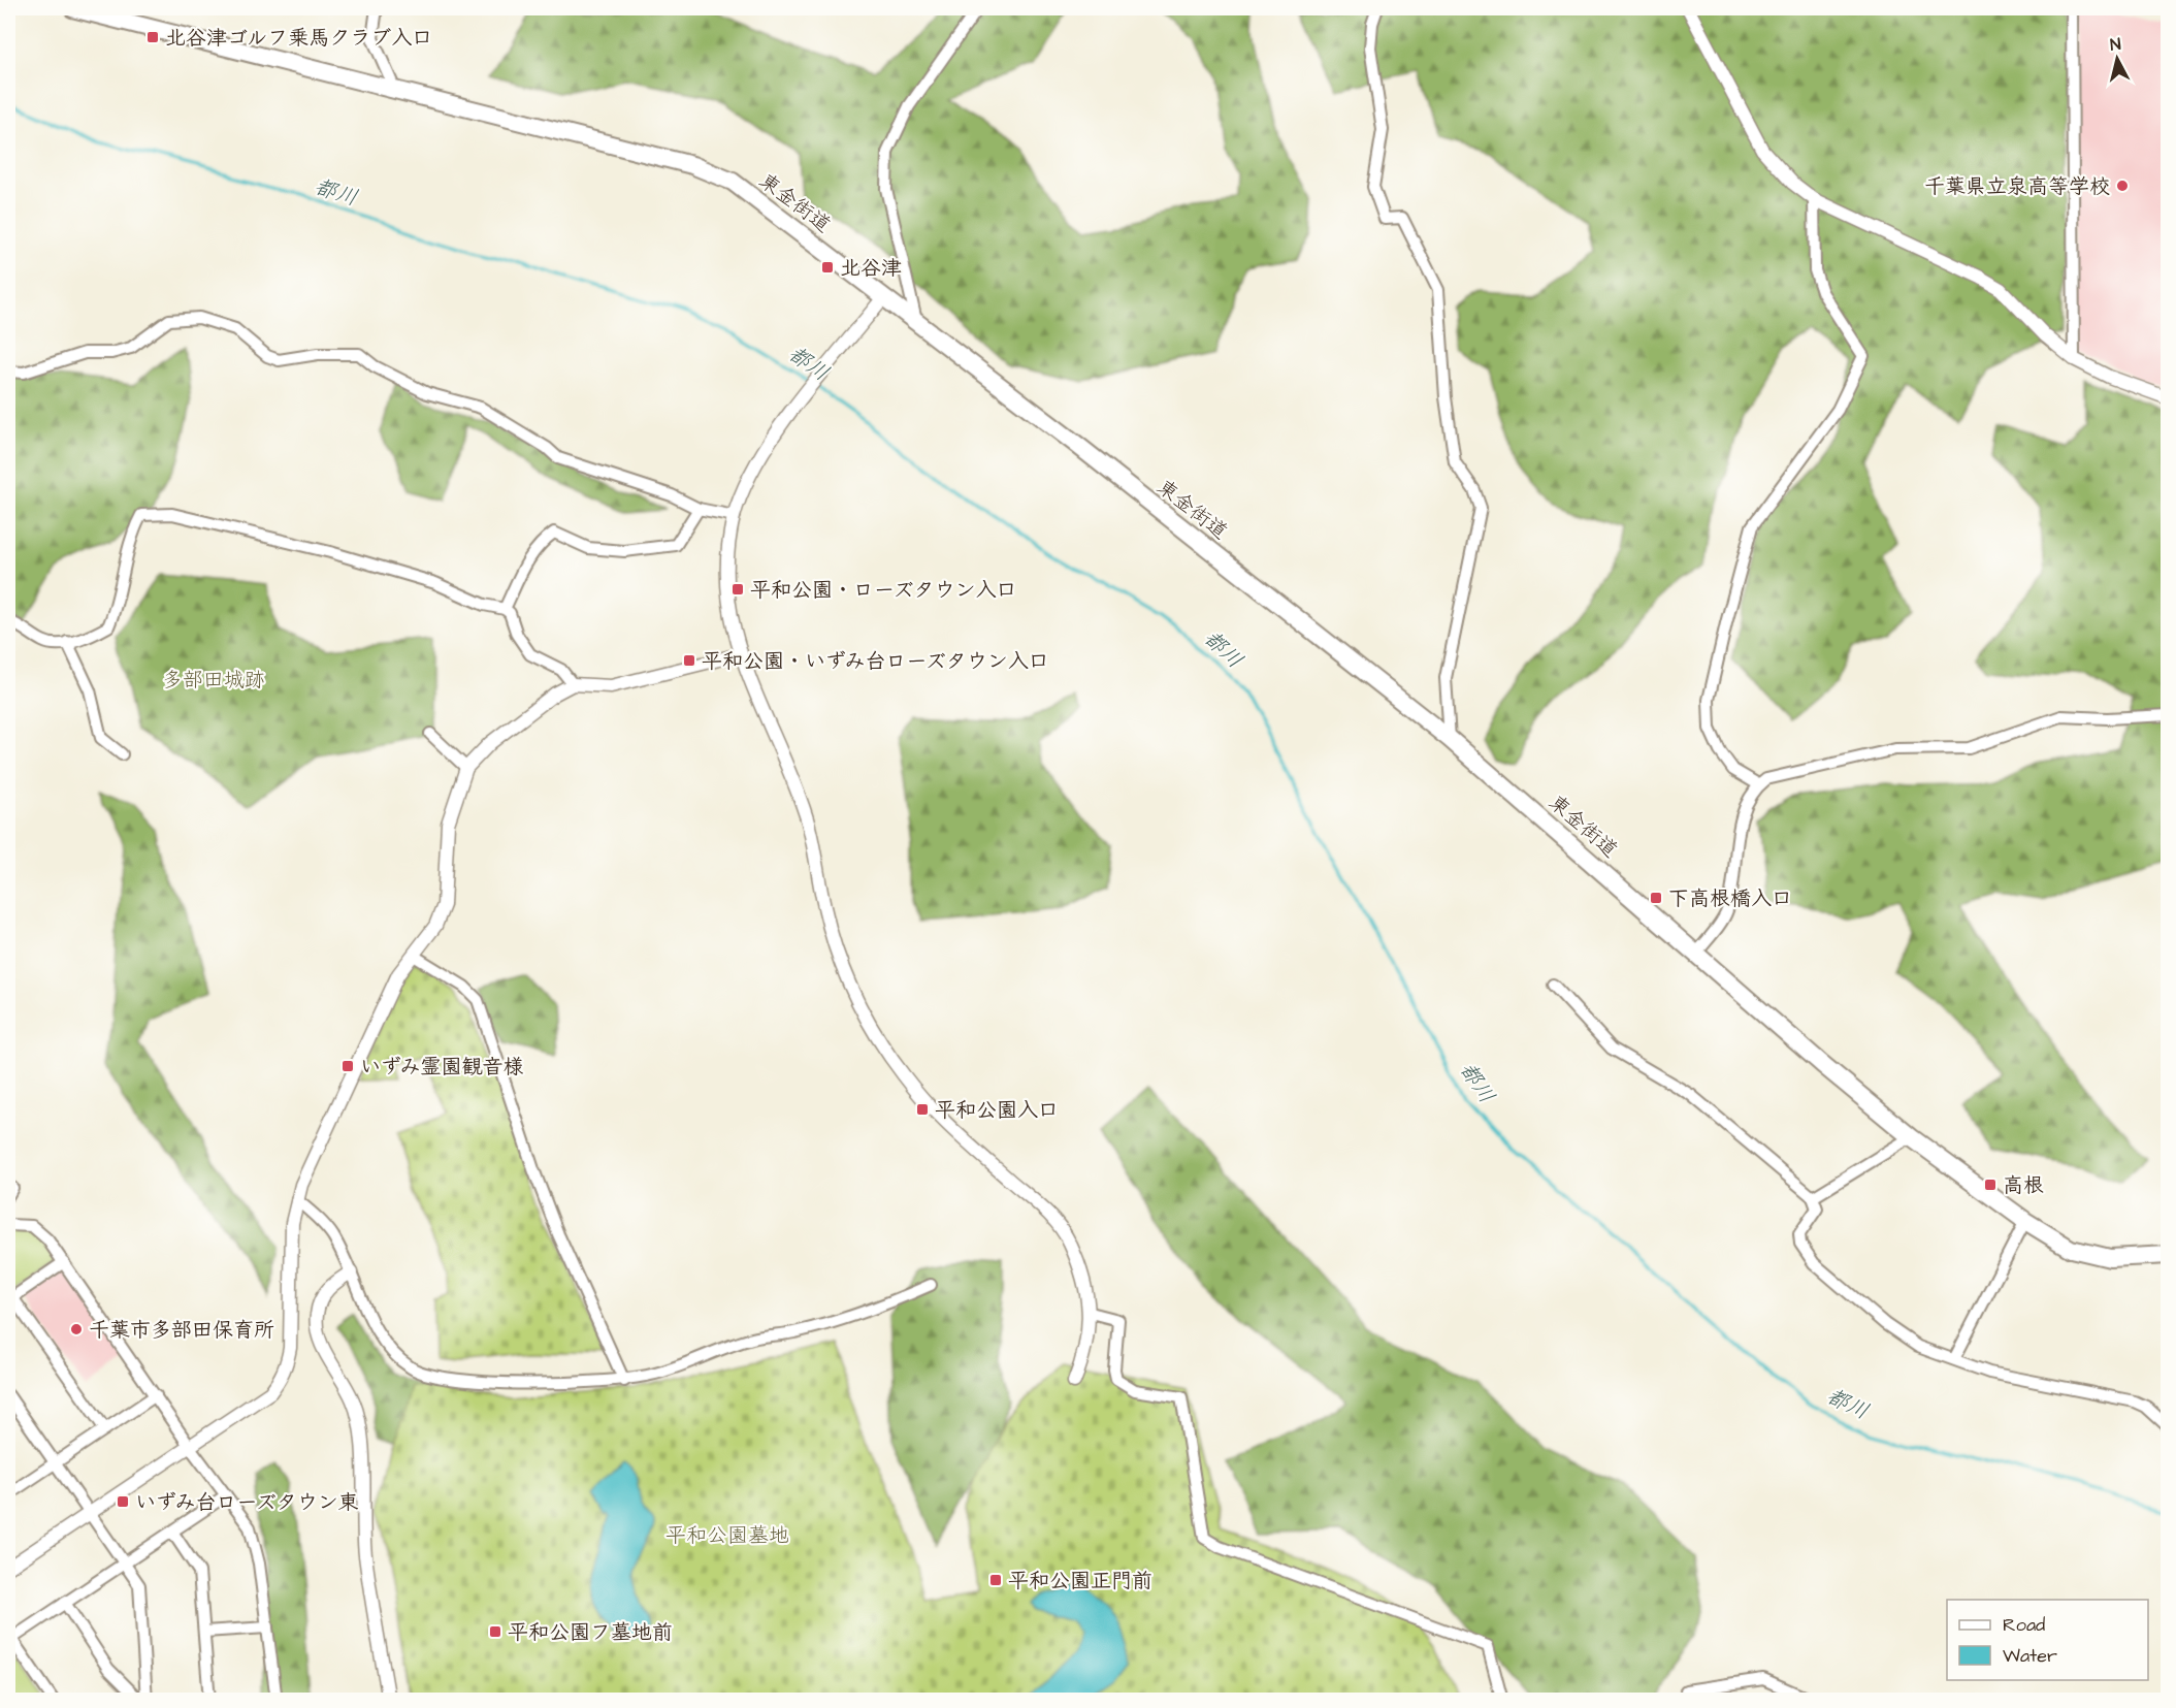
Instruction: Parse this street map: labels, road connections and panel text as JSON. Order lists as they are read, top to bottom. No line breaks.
{"streets":{"highway":["東金街道"]},"water":["都川"],"parks":["多部田城跡","平和公園墓地"],"places":{"transit":["北谷津ゴルフ乗馬クラブ入口","北谷津","平和公園・ローズタウン入口","平和公園・いずみ台ローズタウン入口","下高根橋入口","いずみ霊園観音様","平和公園入口","高根","いずみ台ローズタウン東","平和公園正門前","平和公園フ墓地前"],"other":["千葉県立泉高等学校","千葉市多部田保育所"]},"legend":["Road","Water"],"north":"top"}
